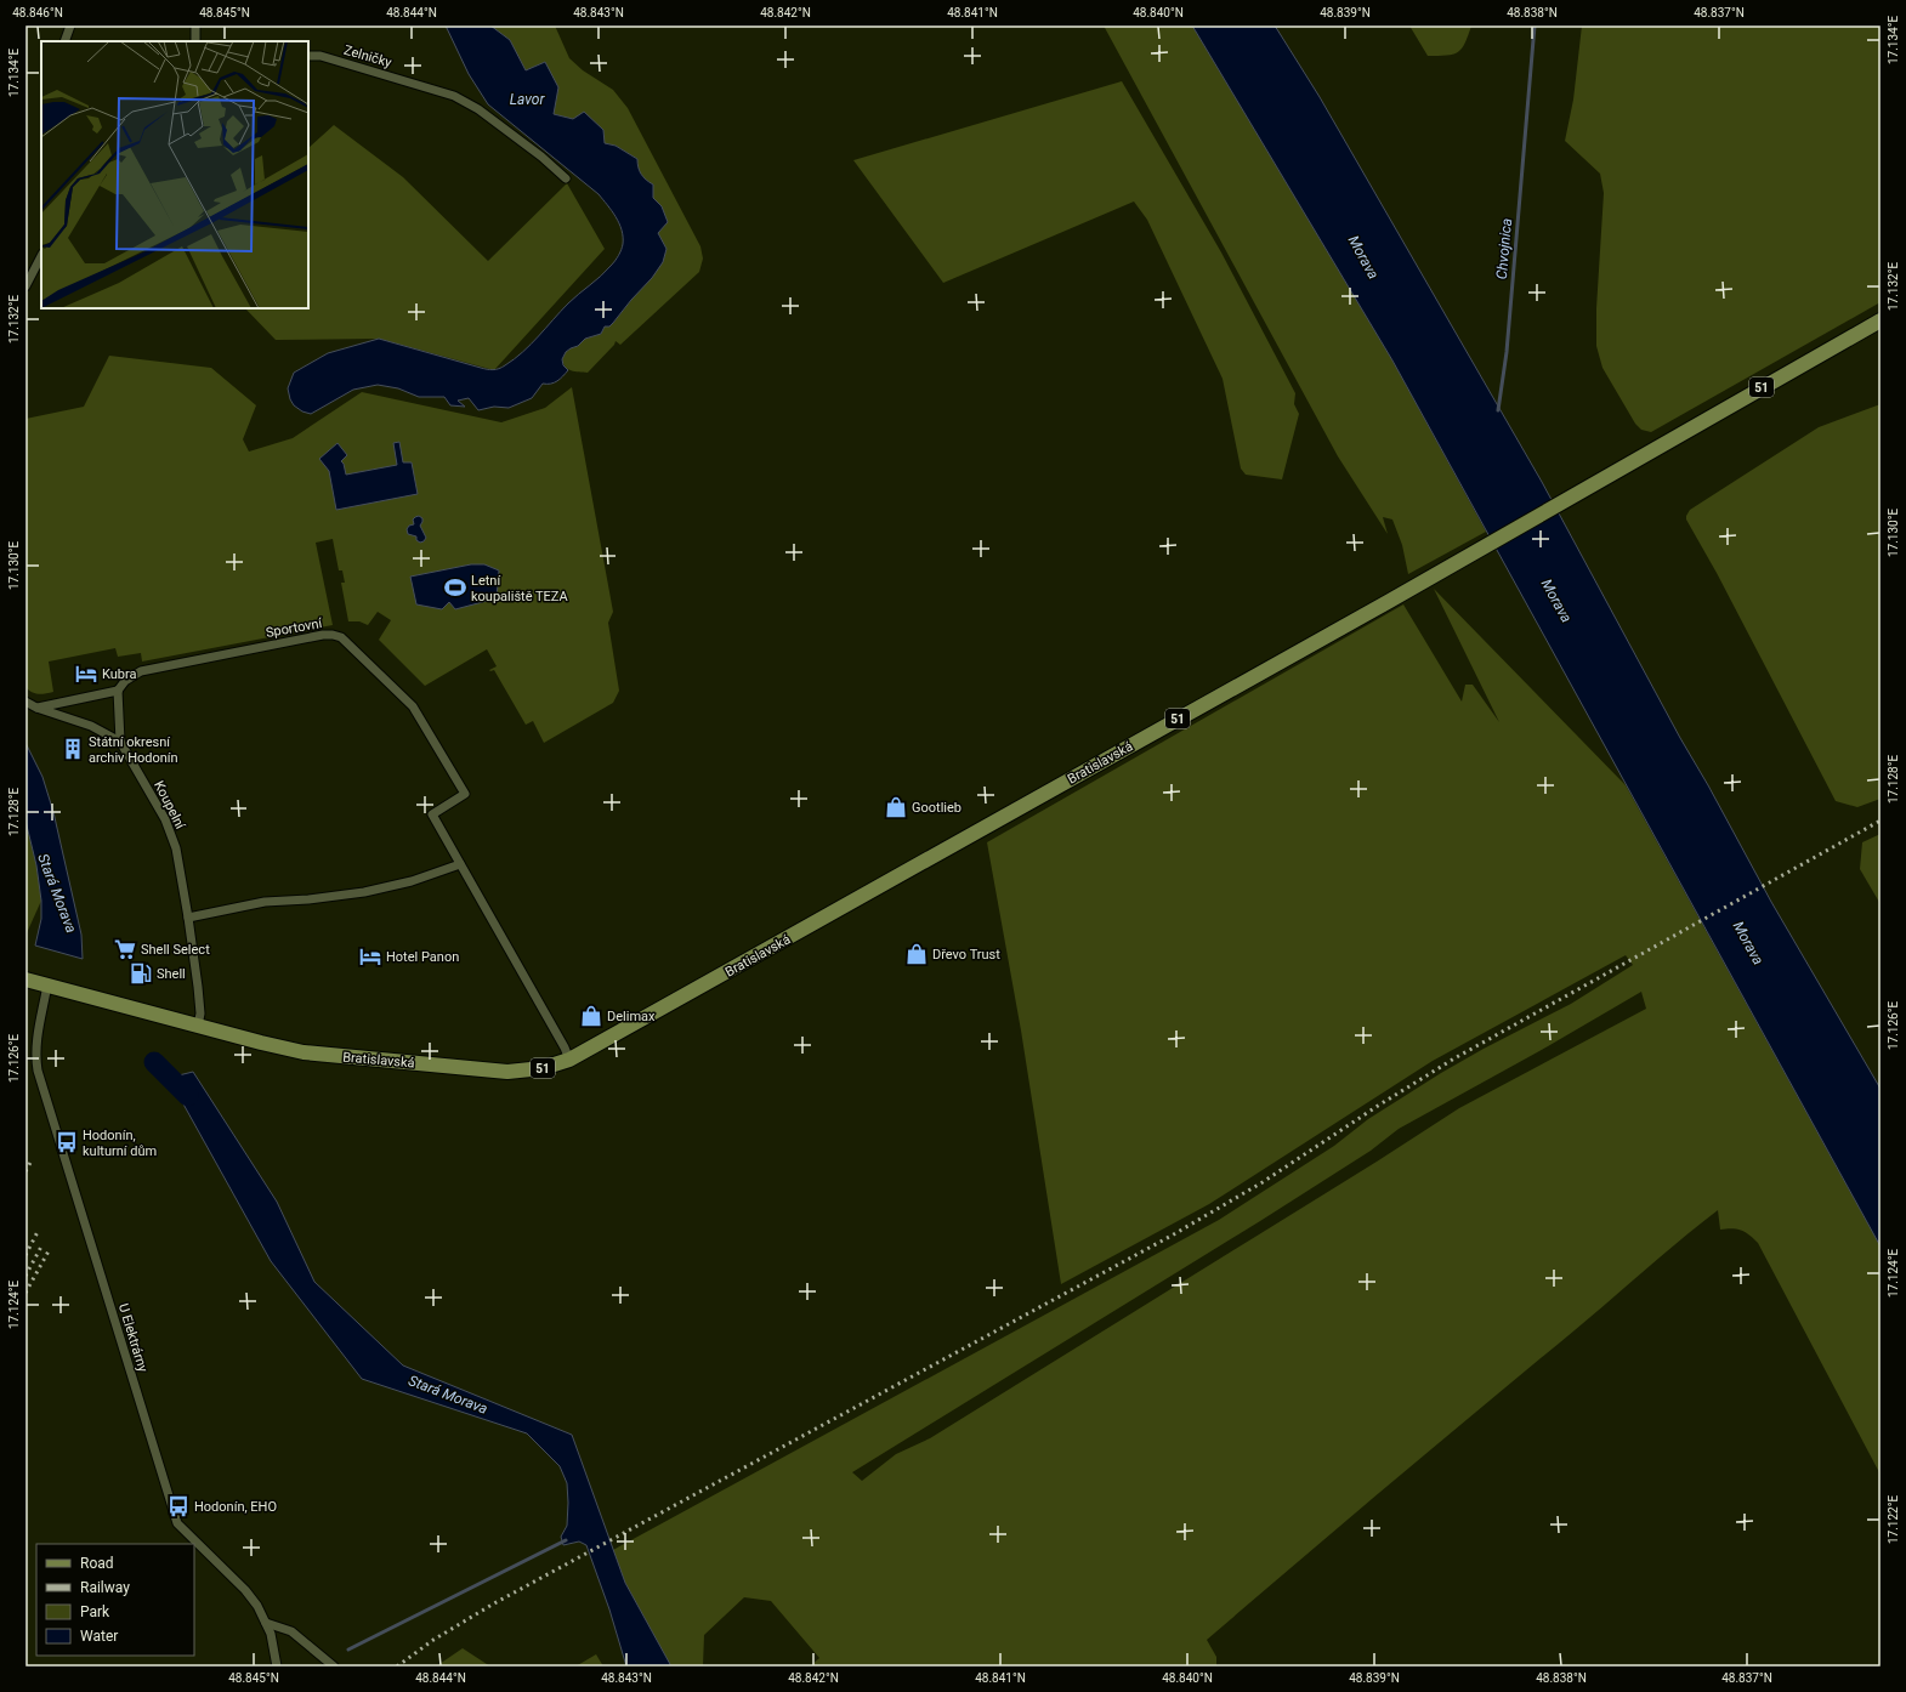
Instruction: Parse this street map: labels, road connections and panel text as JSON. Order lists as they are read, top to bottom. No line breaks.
{"streets":{"main road":["51","Bratislavská"],"street":["Zelničky","Sportovní","Koupelní","U Elektrárny"]},"crossings":[["51","Bratislavská"],["51","U Elektrárny"],["Bratislavská","Koupelní"],["Bratislavská","U Elektrárny"]],"water":["Lavor","Chvojnica","Morava","Stará Morava"],"places":{"sports":["Letní koupaliště TEZA"],"hotel":["Kubra","Hotel Panon"],"building":["Státní okresní archiv Hodonín"],"shop":["Gootlieb","Dřevo Trust","Delimax"],"supermarket":["Shell Select"],"fuel station":["Shell"],"bus stop":["Hodonín, kulturní dům","Hodonín, EHO"]},"legend":["Road","Railway","Park","Water"],"coordinates":["48.846°N","48.845°N","48.844°N","48.843°N","48.842°N","48.841°N","48.840°N","48.839°N","48.838°N","48.837°N","17.134°E","17.132°E","17.130°E","17.128°E","17.126°E","17.124°E","17.122°E"]}
